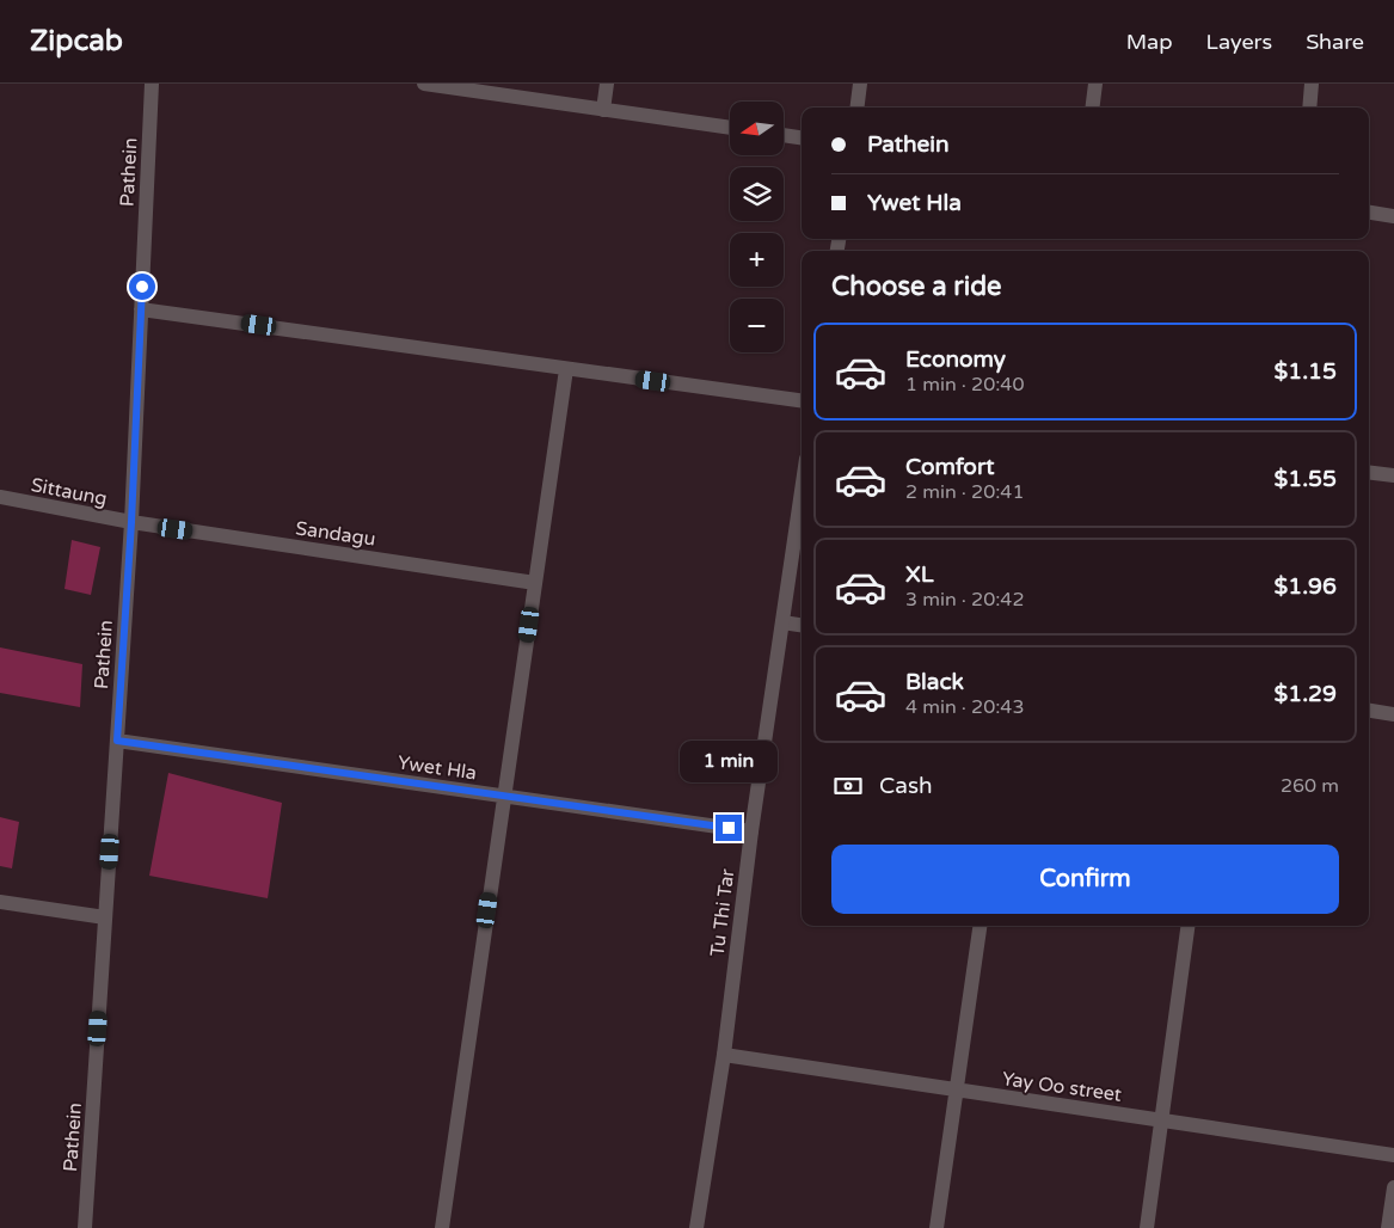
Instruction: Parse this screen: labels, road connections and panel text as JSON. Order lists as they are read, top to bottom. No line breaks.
{"streets":{"street":["Pathein","Sittaung","Sandagu","Ywet Hla","Tu Thi Tar","Yay Oo street"]},"crossings":[["Pathein","Sittaung"],["Pathein","Sandagu"],["Pathein","Ywet Hla"],["Sittaung","Sandagu"],["Ywet Hla","Tu Thi Tar"],["Tu Thi Tar","Yay Oo street"]],"north":"left","page":{"header":"Zipcab","nav":["Map","Layers","Share"],"map_buttons":["+","−"],"banner":["Pathein","Ywet Hla"],"heading":"Choose a ride","list":[{"name":"Economy","note":"1 min · 20:40","value":"$1.15"},{"name":"Comfort","note":"2 min · 20:41","value":"$1.55"},{"name":"XL","note":"3 min · 20:42","value":"$1.96"},{"name":"Black","note":"4 min · 20:43","value":"$1.29"}],"bubble":"1 min","pay":["Cash","260 m"],"buttons":"Confirm"}}
